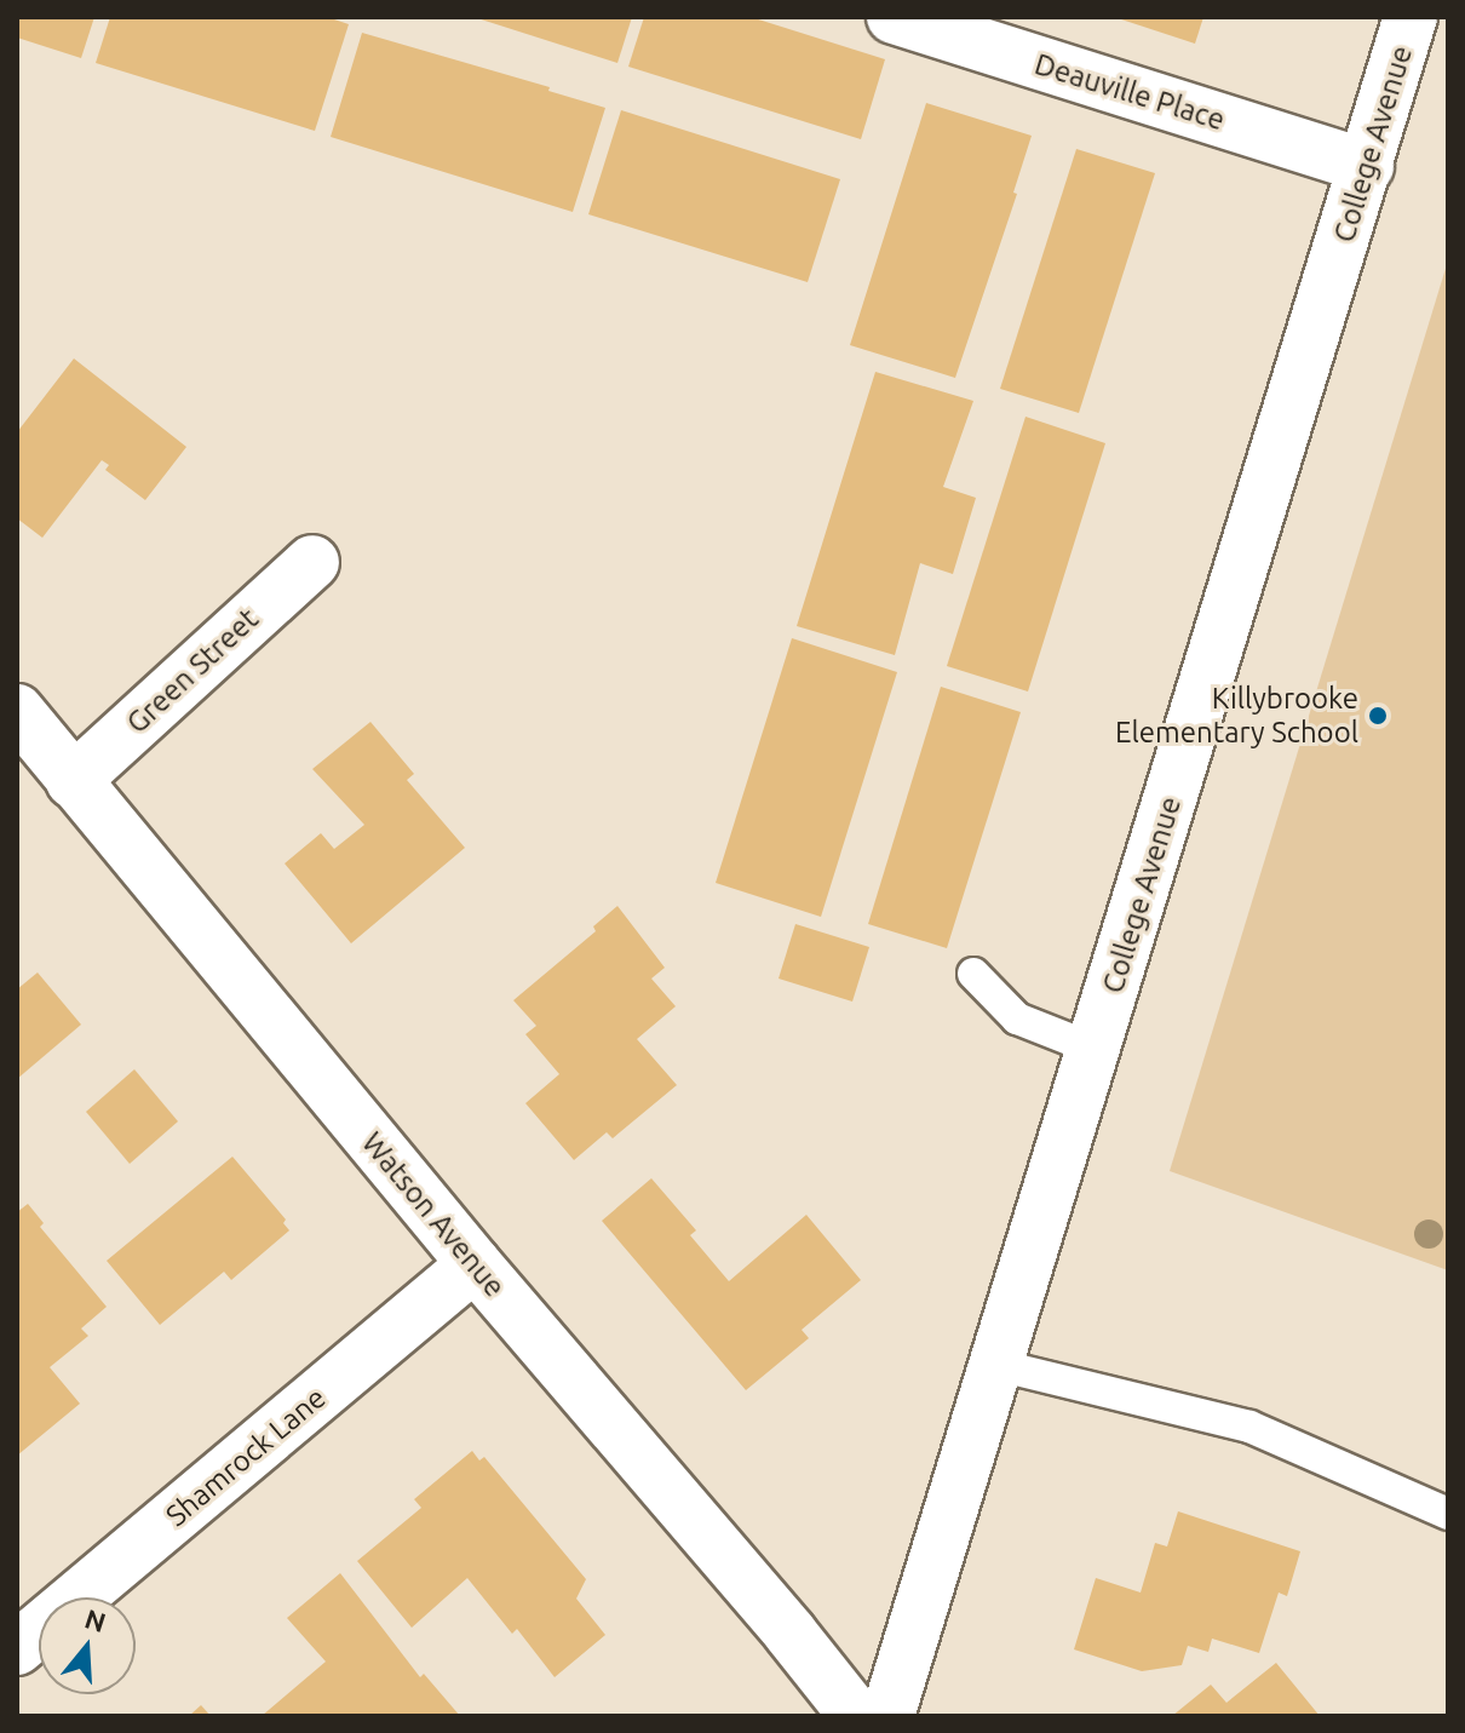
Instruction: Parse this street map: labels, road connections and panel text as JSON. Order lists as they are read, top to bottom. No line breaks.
{"streets":{"street":["Deauville Place","College Avenue","Green Street","Watson Avenue","Shamrock Lane"]},"crossings":[["Deauville Place","College Avenue"],["Green Street","Watson Avenue"],["Watson Avenue","Shamrock Lane"]],"places":["Killybrooke Elementary School"],"north":"top"}
